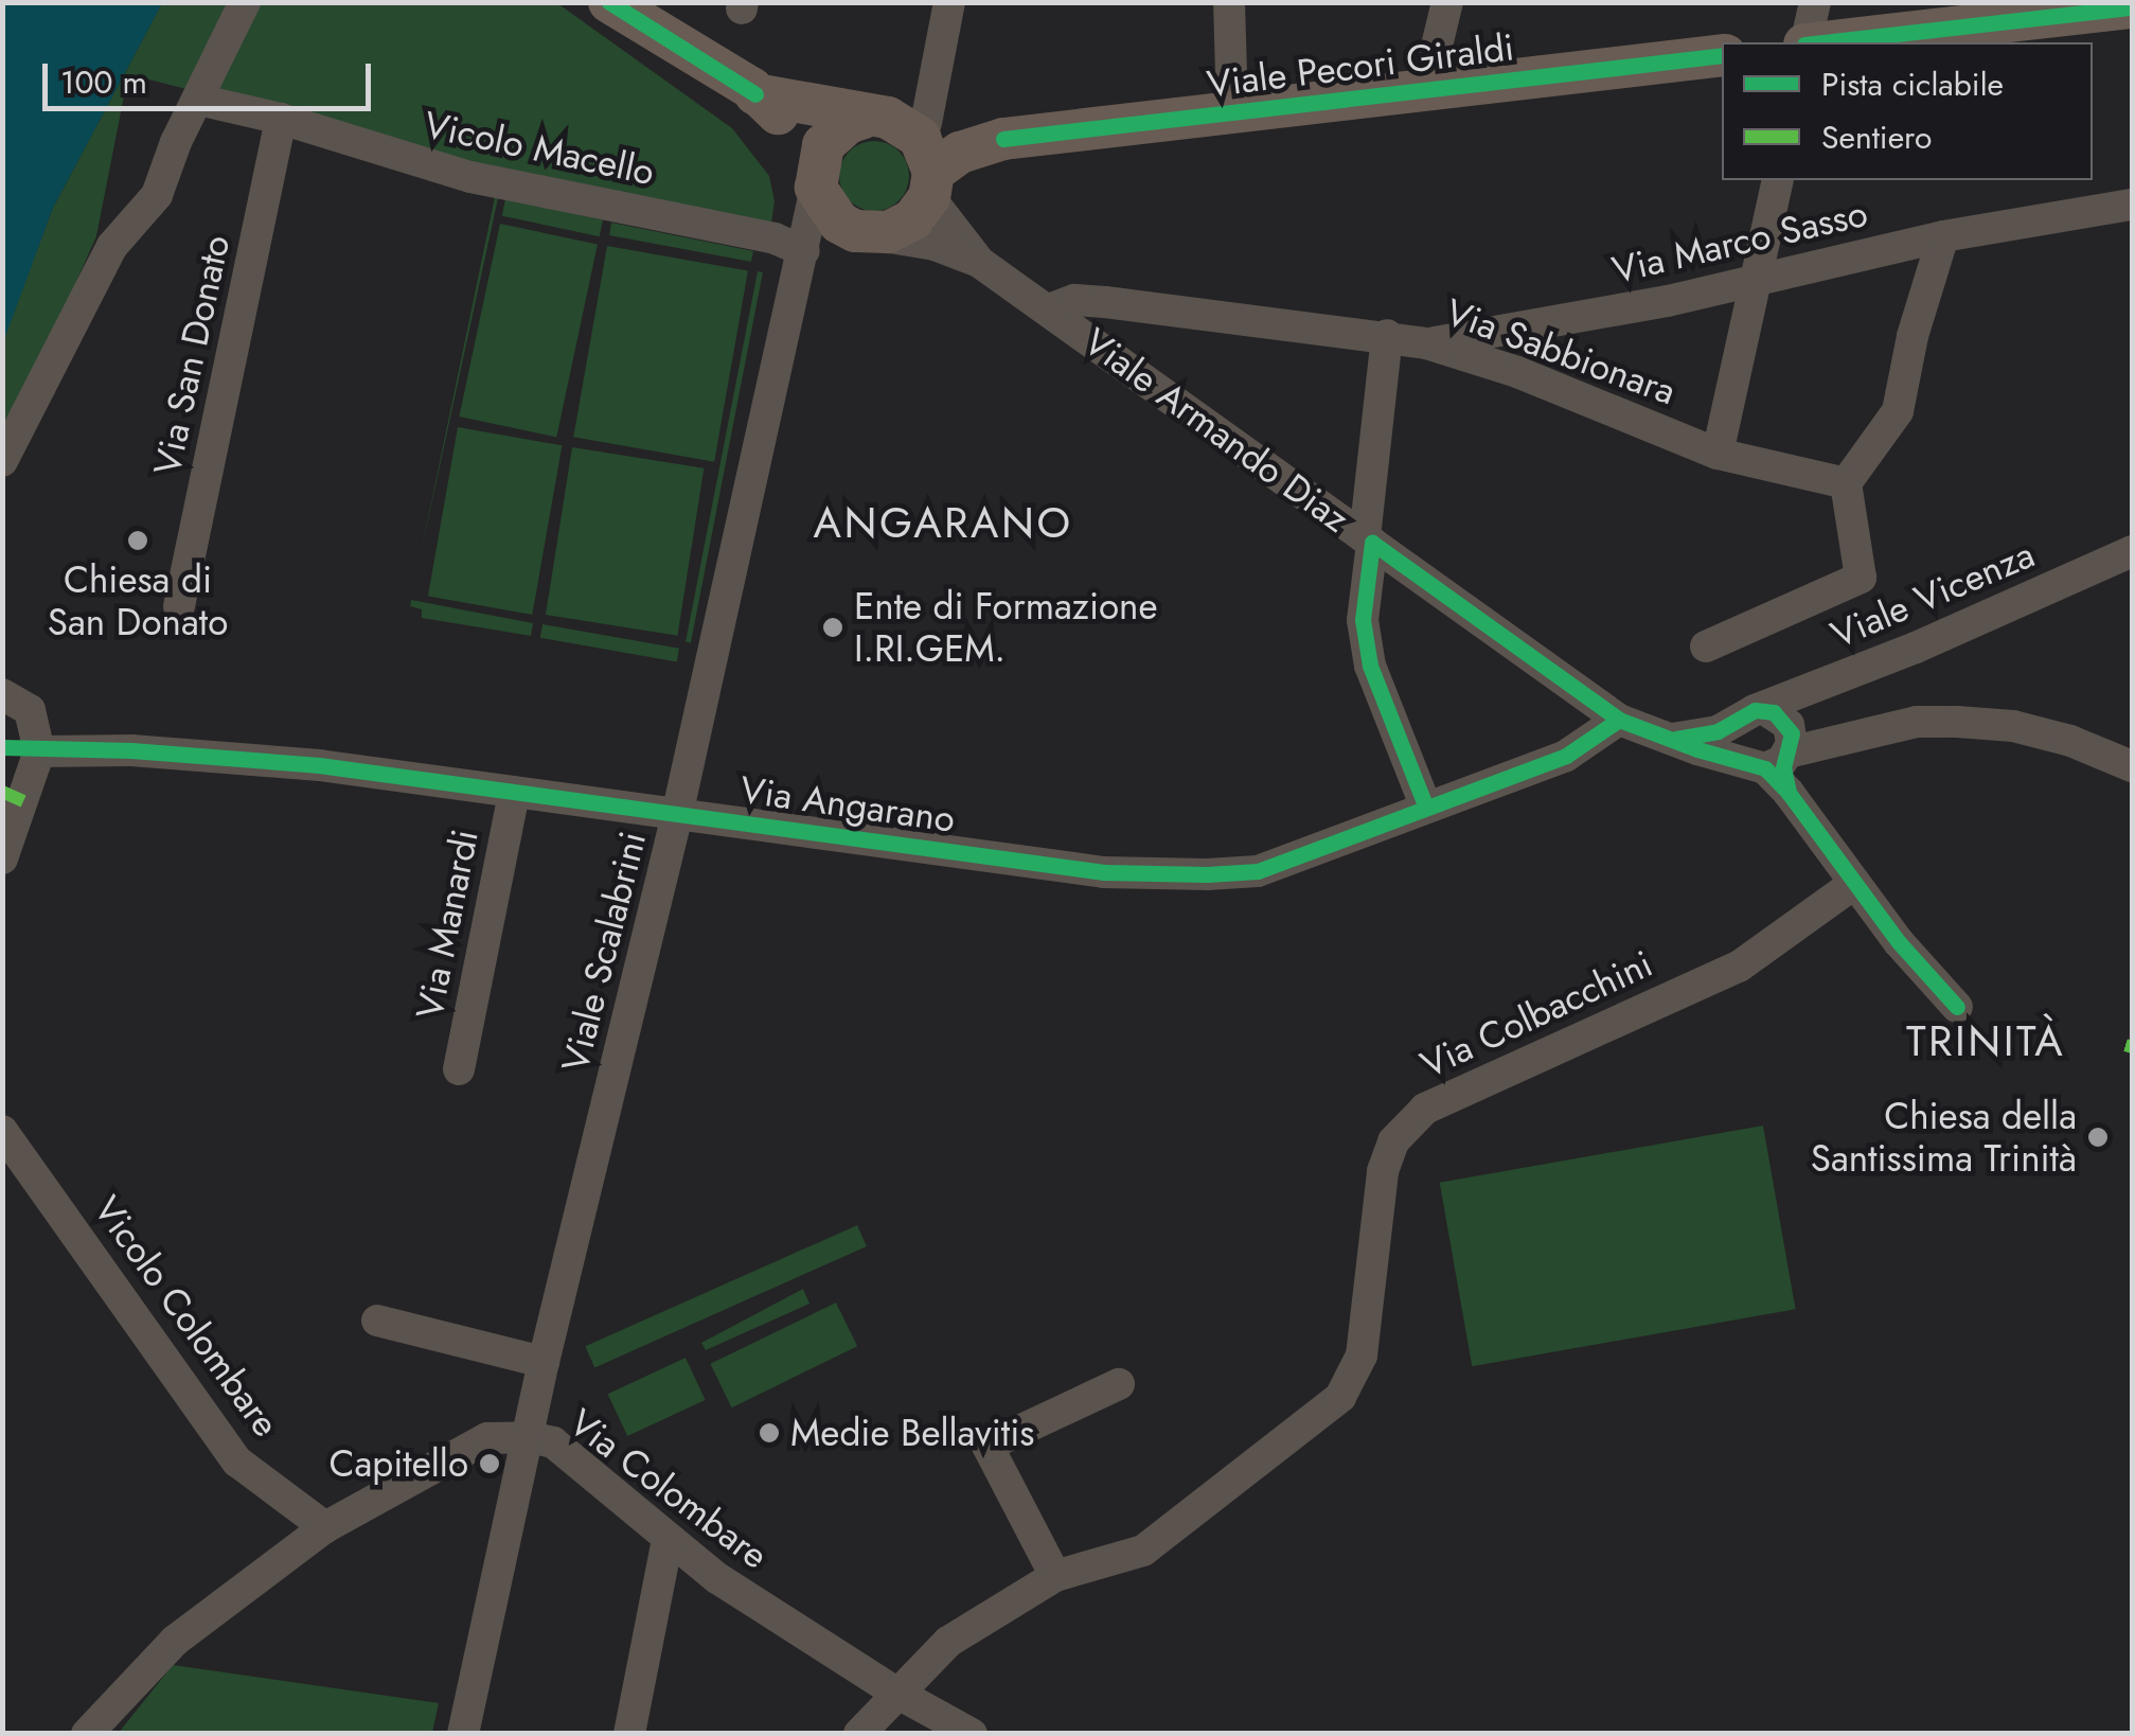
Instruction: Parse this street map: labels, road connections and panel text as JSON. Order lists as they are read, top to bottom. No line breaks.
{"streets":{"main road":["Viale Pecori Giraldi","Viale Armando Diaz"],"street":["Vicolo Macello","Via Marco Sasso","Via Sabbionara","Via San Donato","Viale Vicenza","Via Angarano","Via Manardi","Viale Scalabrini","Via Colbacchini","Vicolo Colombare","Via Colombare"]},"crossings":[["Viale Pecori Giraldi","Viale Armando Diaz"],["Viale Pecori Giraldi","Viale Scalabrini"],["Vicolo Macello","Via San Donato"],["Vicolo Macello","Viale Scalabrini"],["Via Marco Sasso","Via Sabbionara"],["Via Sabbionara","Viale Armando Diaz"],["Via Sabbionara","Via Angarano"],["Viale Armando Diaz","Via Angarano"],["Viale Armando Diaz","Viale Scalabrini"],["Via Angarano","Via Manardi"],["Via Angarano","Viale Scalabrini"],["Viale Scalabrini","Via Colombare"],["Via Colbacchini","Via Colombare"],["Vicolo Colombare","Via Colombare"]],"districts":["ANGARANO","TRINITÀ"],"places":["Chiesa di San Donato","Ente di Formazione I.RI.GEM.","Chiesa della Santissima Trinità","Medie Bellavitis","Capitello"],"legend":["Pista ciclabile","Sentiero"],"scale_bar":"100 m"}
